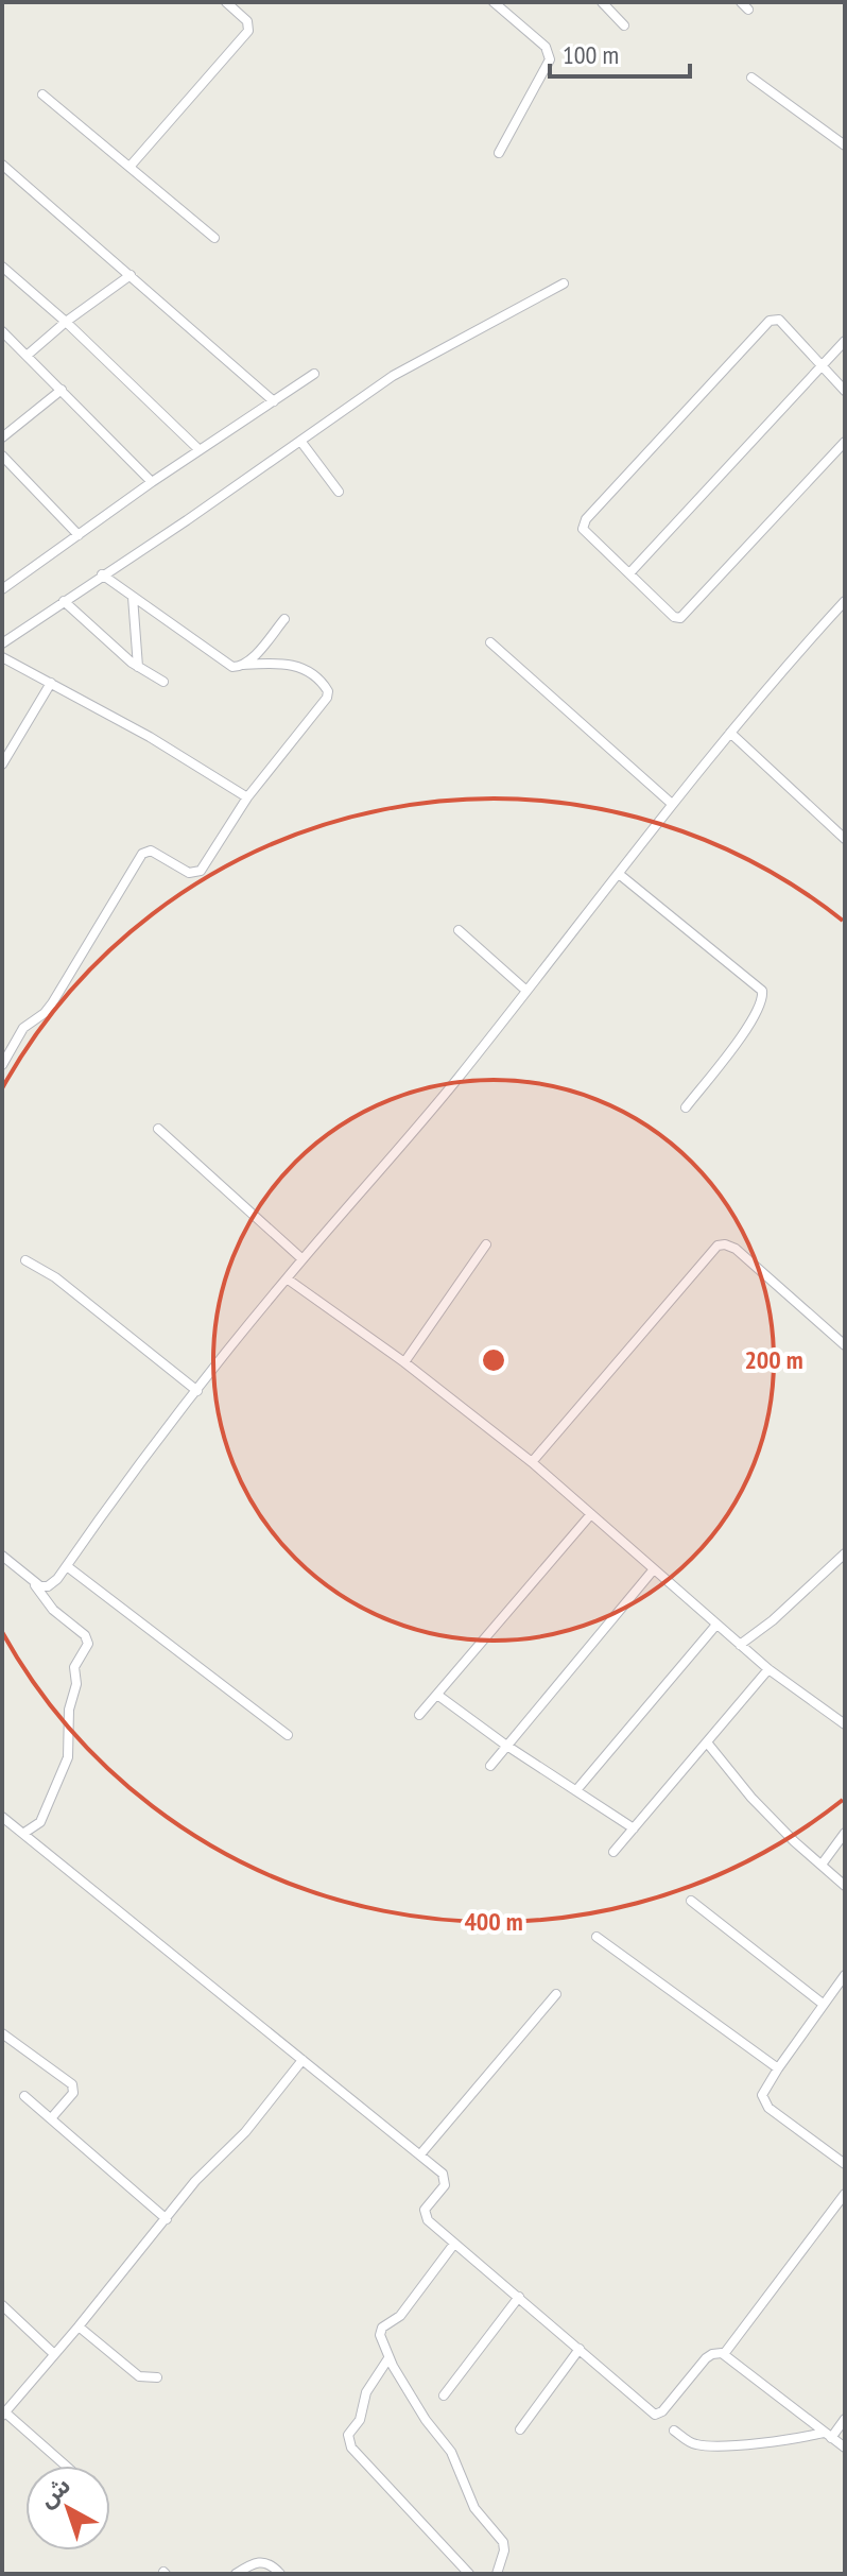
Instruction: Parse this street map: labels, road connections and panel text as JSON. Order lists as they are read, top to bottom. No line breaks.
{"scale_bar":"100 m","north":"top left","rings":["200 m","400 m"]}
